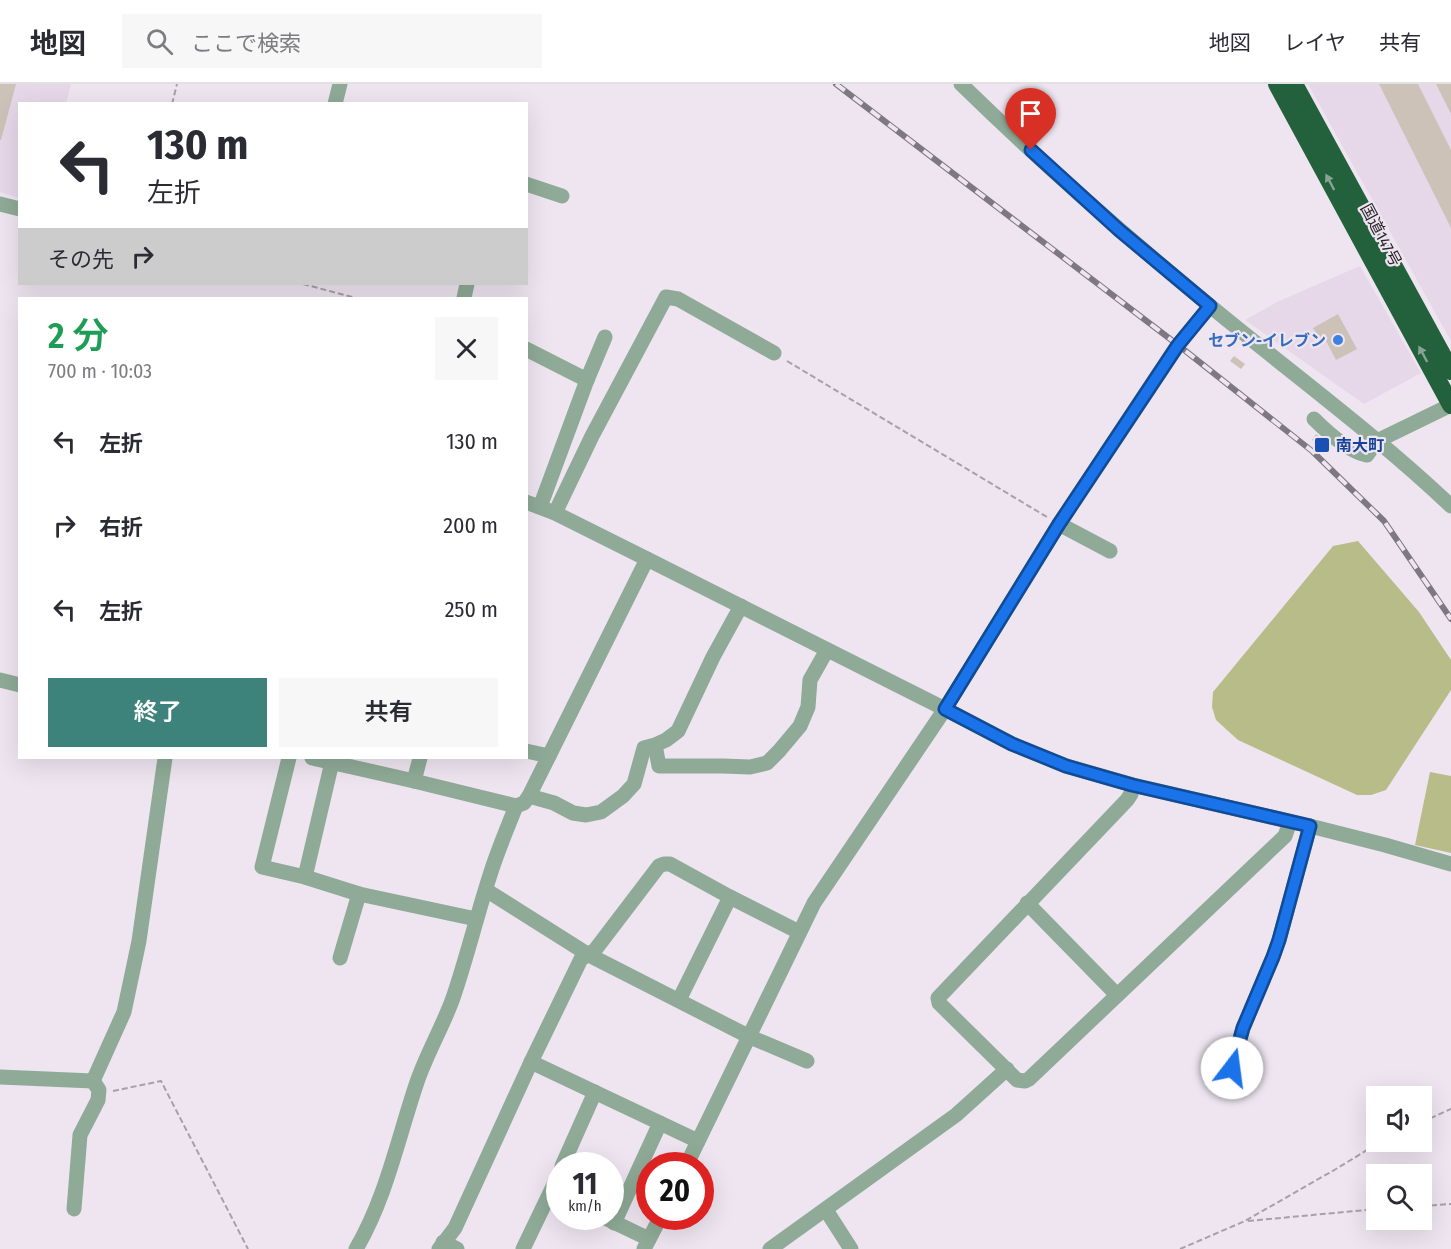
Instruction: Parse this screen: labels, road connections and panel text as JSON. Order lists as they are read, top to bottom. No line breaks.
{"streets":{"highway":["国道147号"]},"places":{"other":["セブン-イレブン"],"transit":["南大町"]},"page":{"header":"地図","search":"ここで検索","nav":["地図","レイヤ","共有"],"turn":["130 m","左折"],"then":"その先","heading":["2 分","700 m · 10:03"],"list":[{"name":"左折","value":"130 m"},{"name":"右折","value":"200 m"},{"name":"左折","value":"250 m"}],"buttons":["終了","共有"],"speed":"11 km/h","limit":"20"}}
